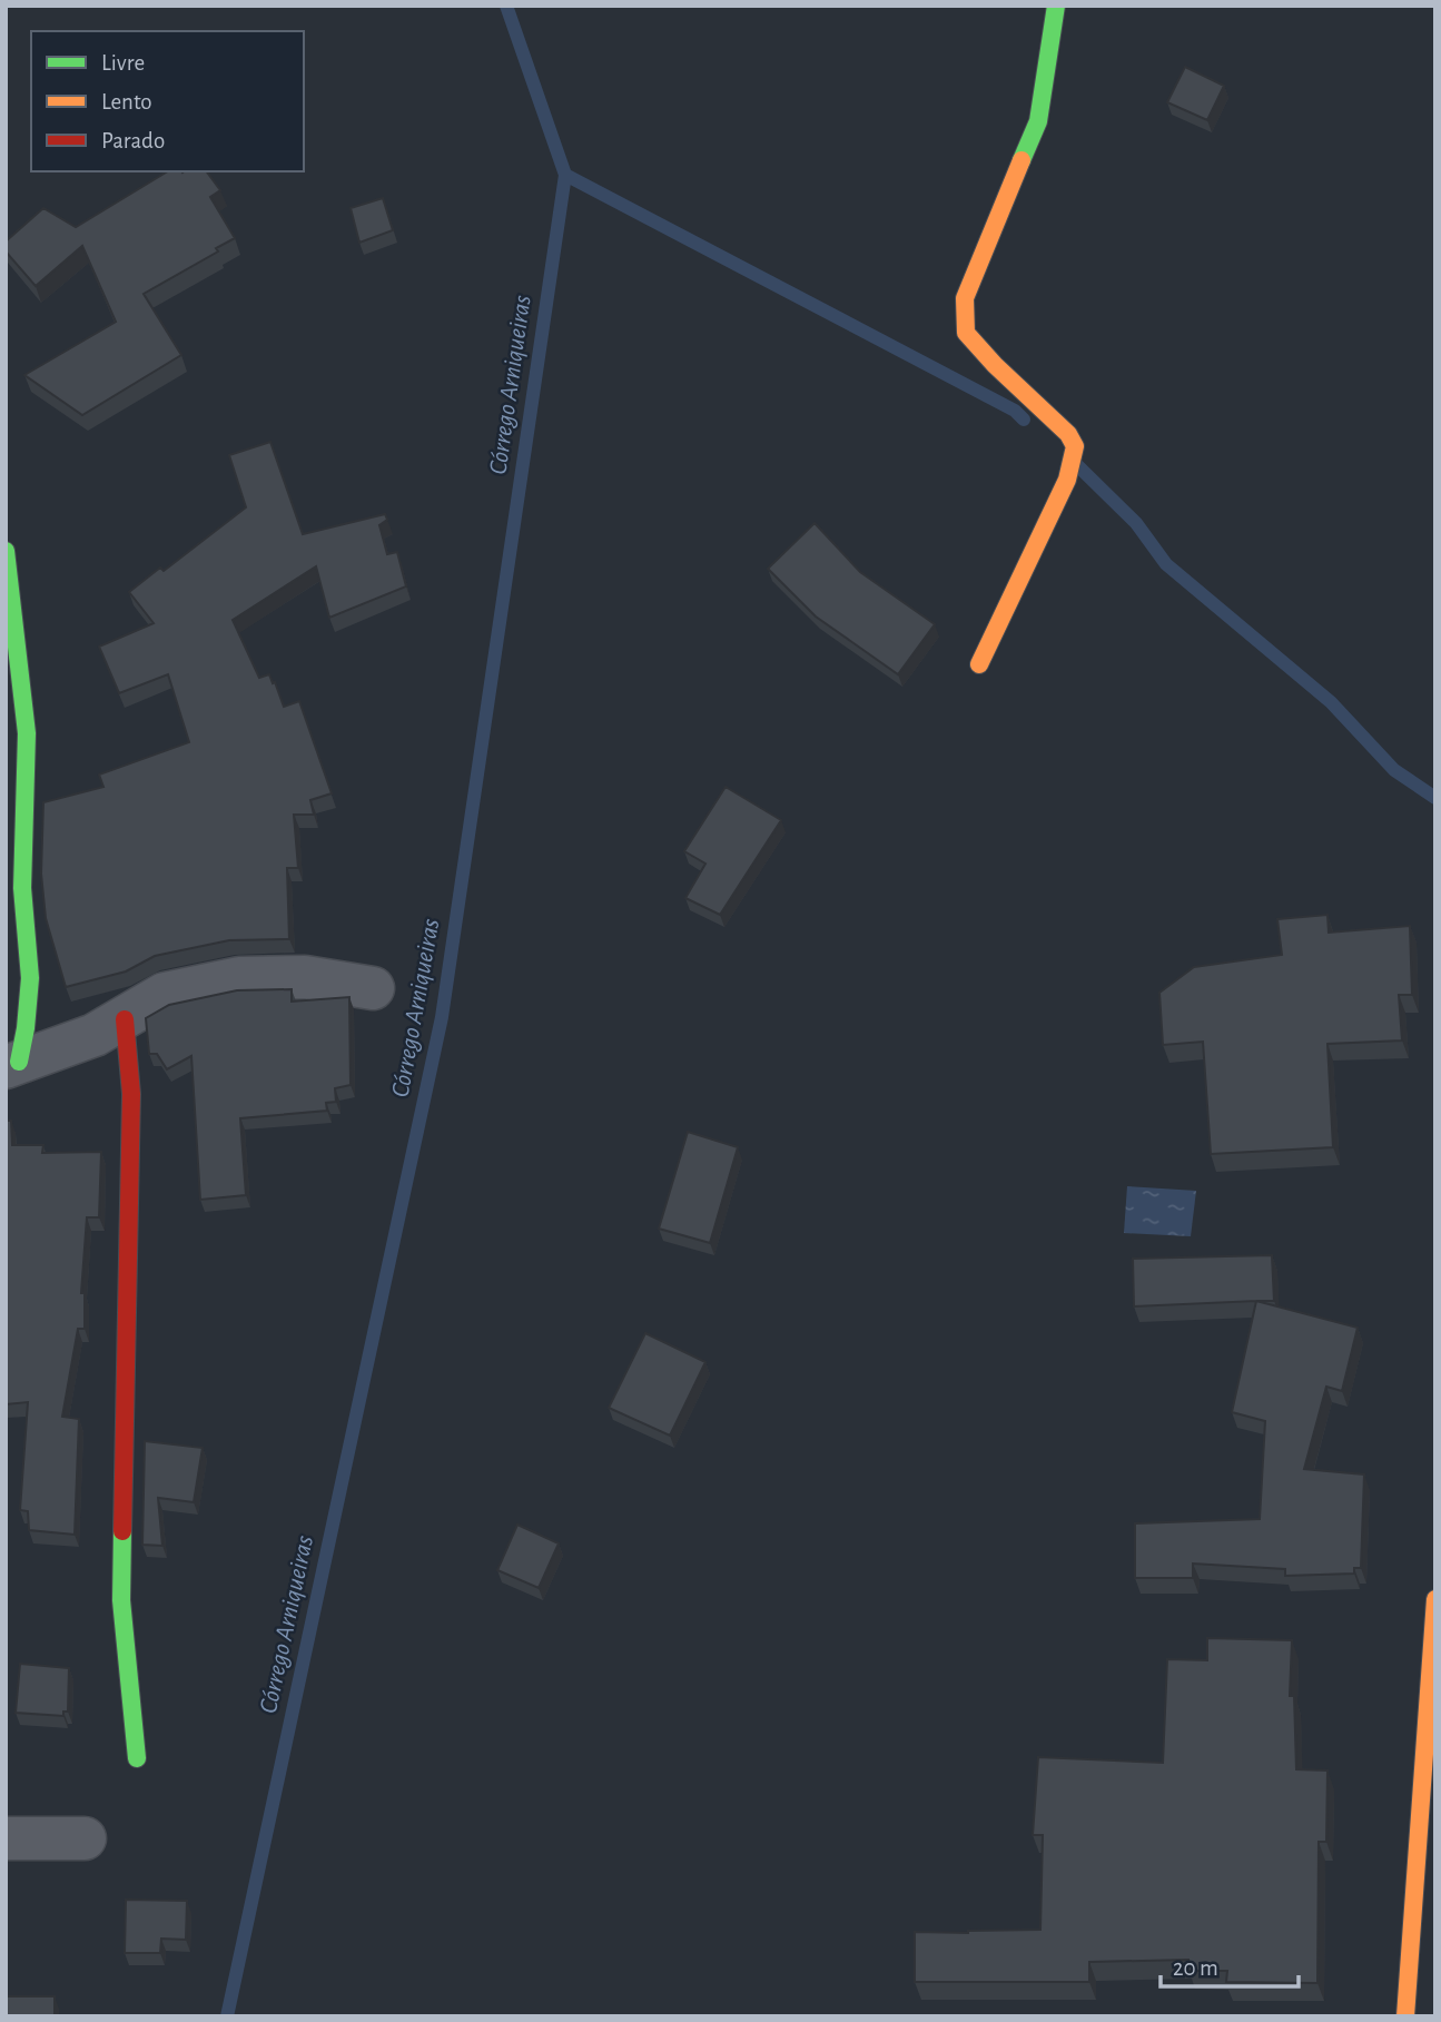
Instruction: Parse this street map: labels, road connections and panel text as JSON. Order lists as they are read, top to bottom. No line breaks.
{"water":["Córrego Arniqueiras"],"legend":["Livre","Lento","Parado"],"scale_bar":"20 m"}
